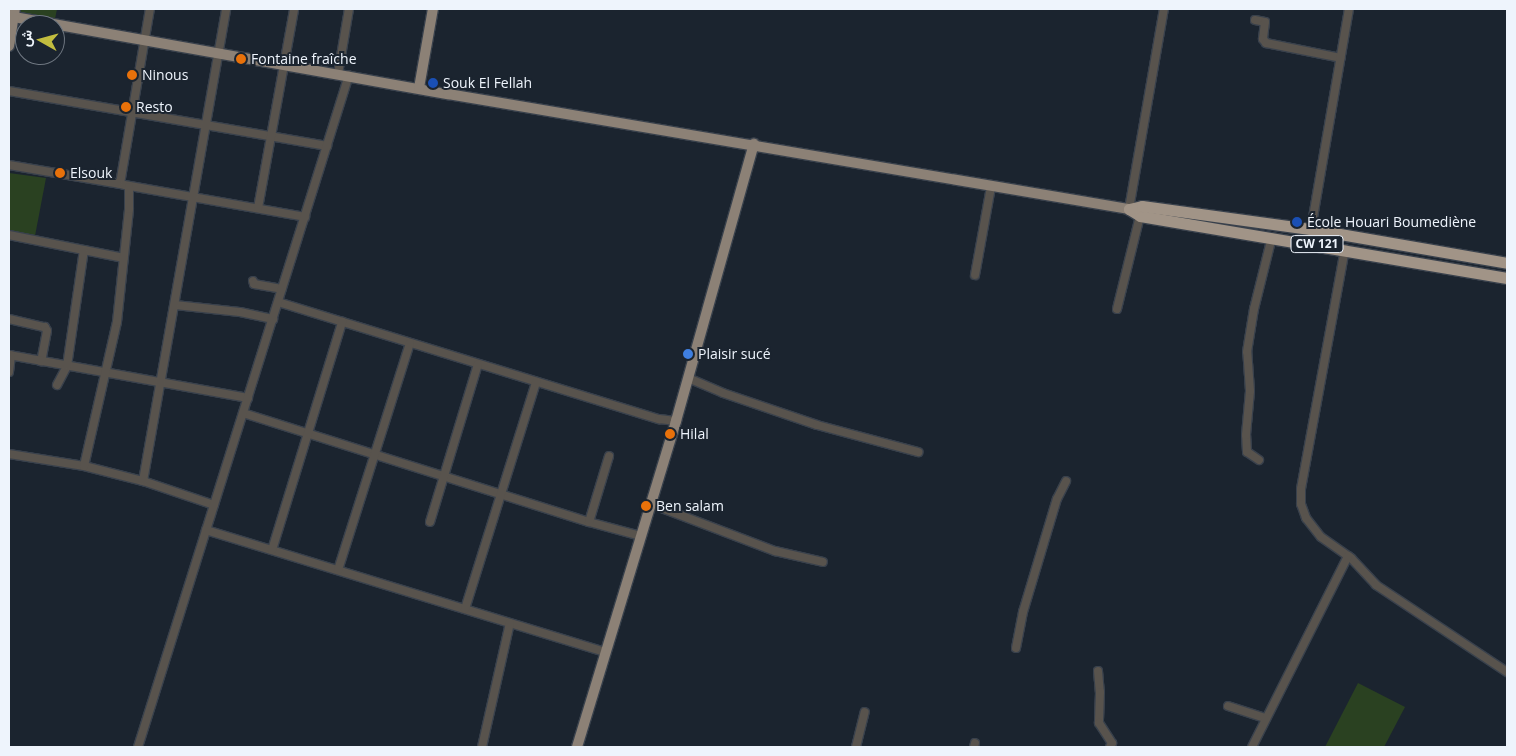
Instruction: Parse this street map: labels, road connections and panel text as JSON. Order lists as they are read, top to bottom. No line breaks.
{"streets":{"highway":["CW 121"]},"places":["Fontaine fraîche","Ninous","Souk El Fellah","Resto","Elsouk","École Houari Boumediène","Plaisir sucé","Hilal","Ben salam"],"north":"left"}
